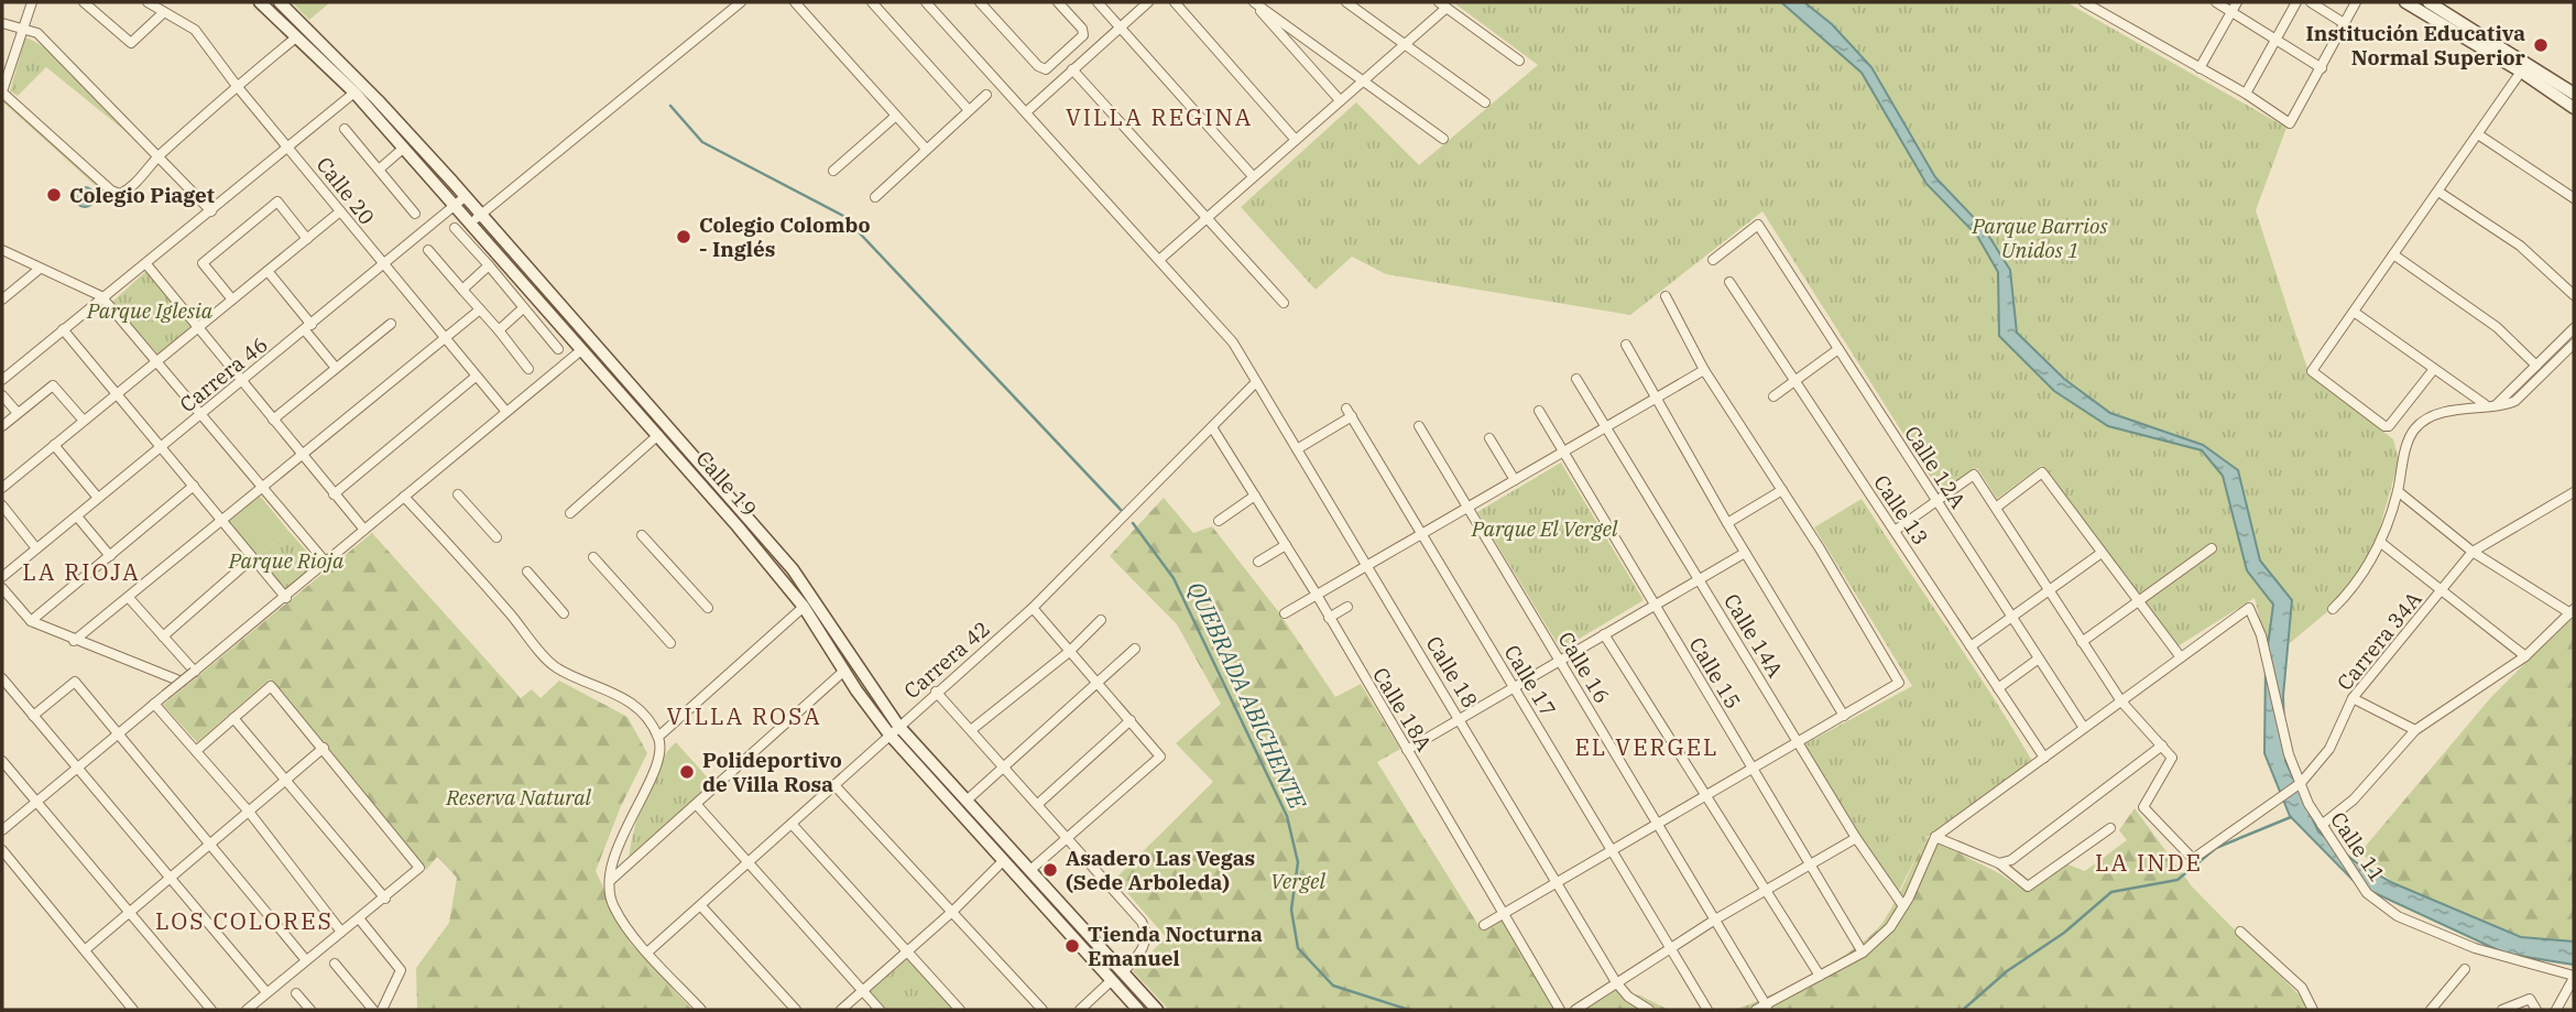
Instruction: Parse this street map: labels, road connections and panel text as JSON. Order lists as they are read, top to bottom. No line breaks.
{"streets":{"main road":["Calle 19"],"street":["Calle 20","Carrera 46","Calle 12A","Calle 13","Calle 14A","Carrera 34A","Carrera 42","Calle 16","Calle 18","Calle 15","Calle 17","Calle 18A","Calle 11"]},"crossings":[["Calle 20","Carrera 46"],["Carrera 46","Calle 19"],["Calle 19","Carrera 42"],["Carrera 34A","Calle 11"],["Carrera 42","Calle 18"],["Carrera 42","Calle 18A"],["Calle 18","Calle 17"]],"districts":["VILLA REGINA","LA RIOJA","VILLA ROSA","EL VERGEL","LA INDE","LOS COLORES"],"water":["QUEBRADA ABICHENTE"],"parks":["Parque Barrios Unidos 1","Parque Iglesia","Parque El Vergel","Parque Rioja","Reserva Natural","Vergel"],"places":["Institución Educativa Normal Superior","Colegio Piaget","Colegio Colombo - Inglés","Polideportivo de Villa Rosa","Asadero Las Vegas (Sede Arboleda)","Tienda Nocturna Emanuel"]}
